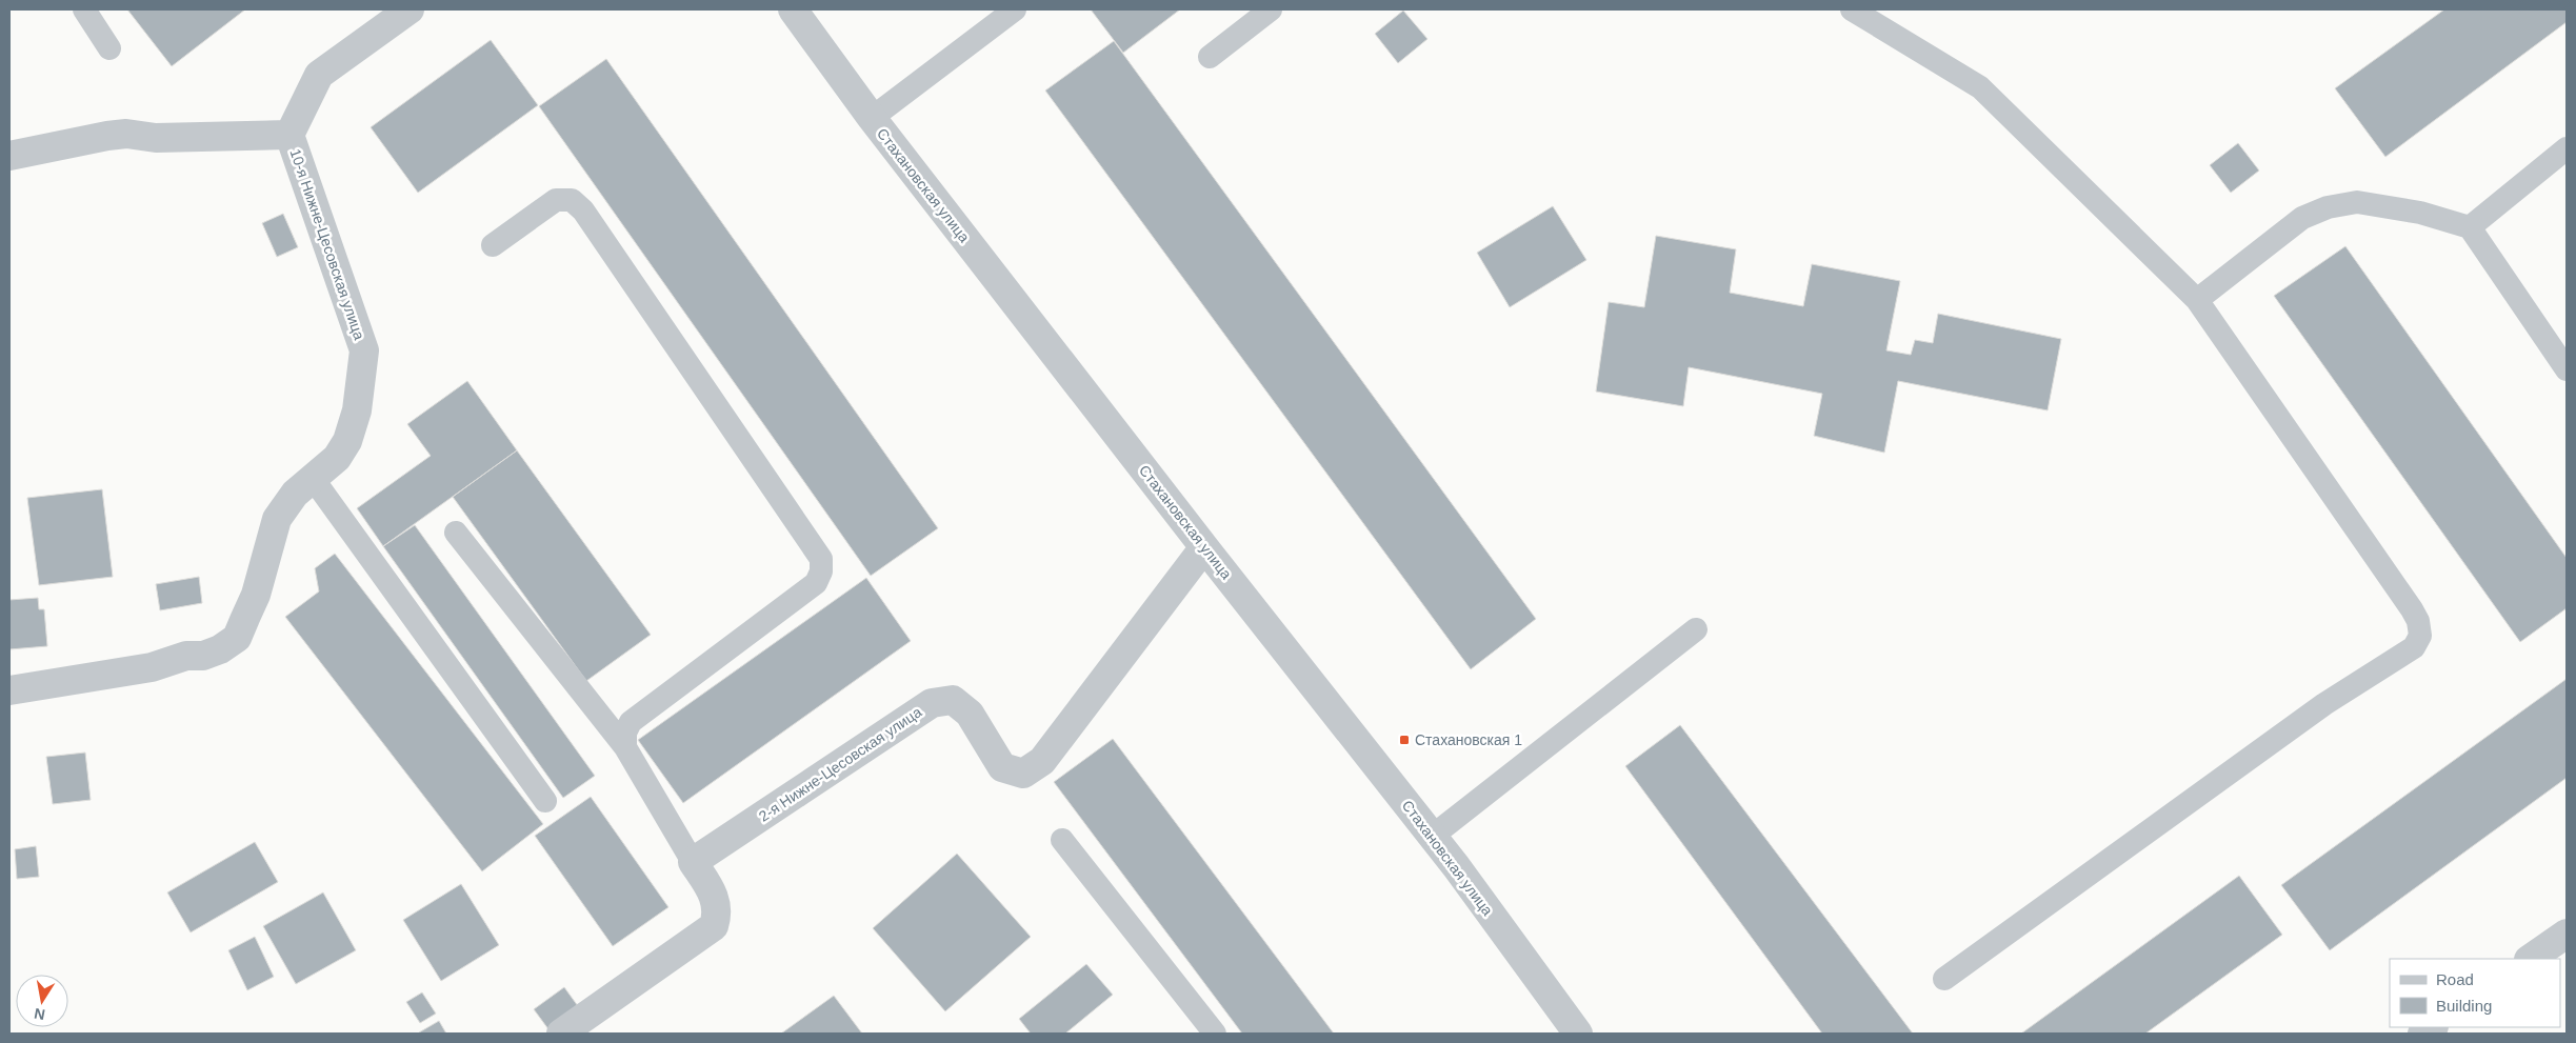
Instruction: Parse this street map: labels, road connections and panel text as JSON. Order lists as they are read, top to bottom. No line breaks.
{"streets":{"street":["Стахановская улица","10-я Нижне-Цесовская улица","2-я Нижне-Цесовская улица"]},"crossings":[["Стахановская улица","2-я Нижне-Цесовская улица"]],"places":{"transit":["Стахановская 1"]},"legend":["Road","Building"],"north":"bottom"}
